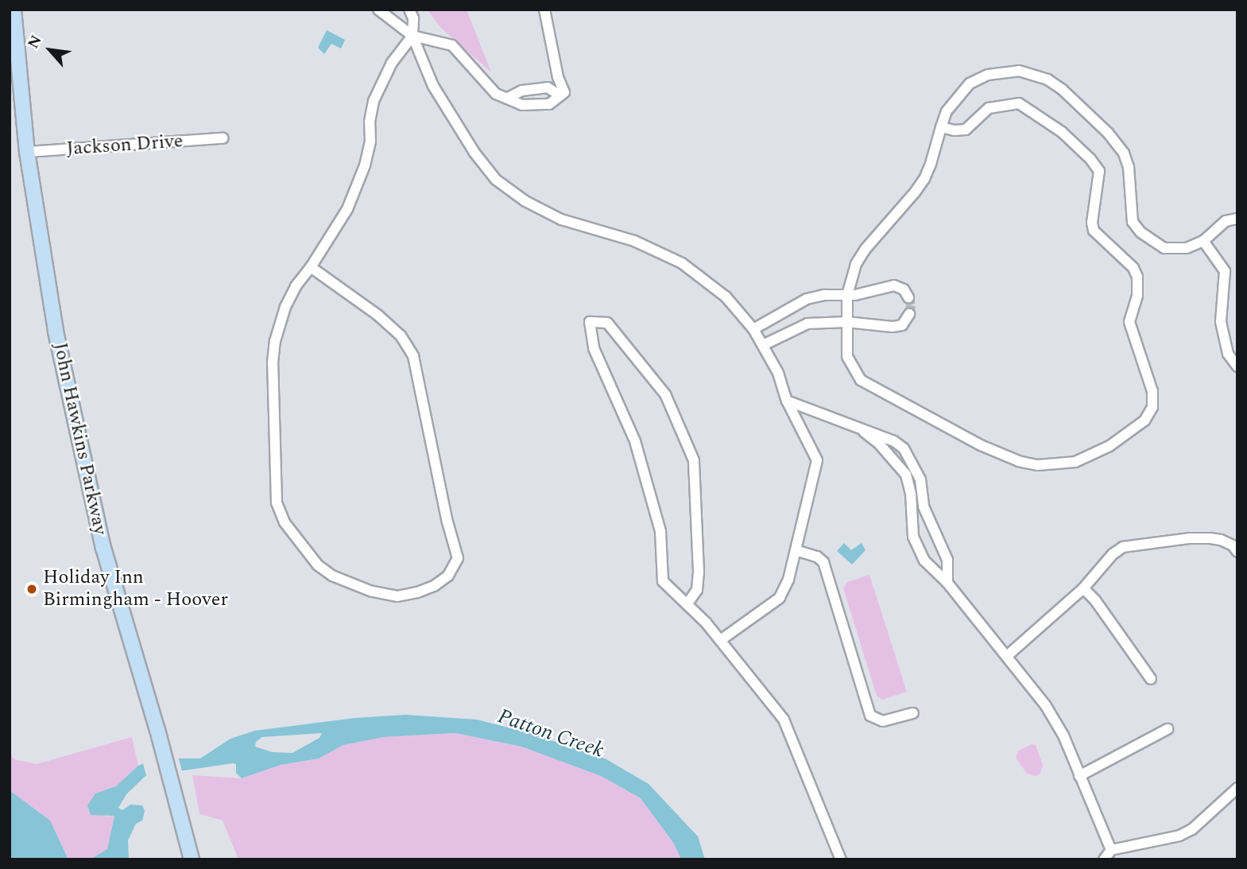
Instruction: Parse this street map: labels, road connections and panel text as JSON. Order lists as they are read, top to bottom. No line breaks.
{"streets":{"main road":["John Hawkins Parkway"],"street":["Jackson Drive"]},"crossings":[["Jackson Drive","John Hawkins Parkway"]],"water":["Patton Creek"],"places":["Holiday Inn Birmingham - Hoover"],"north":"top left"}
